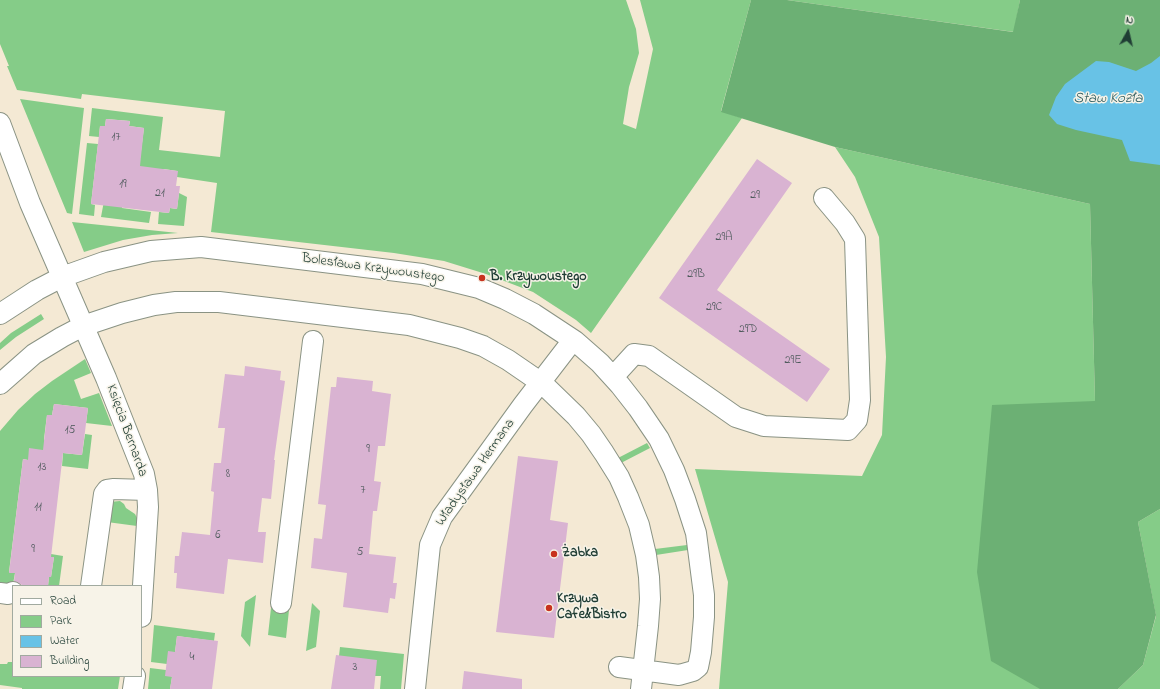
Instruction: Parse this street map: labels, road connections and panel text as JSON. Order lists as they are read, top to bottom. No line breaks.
{"streets":{"street":["Bolesława Krzywoustego","Księcia Bernarda","Władysława Hermana"]},"crossings":[["Bolesława Krzywoustego","Księcia Bernarda"],["Bolesława Krzywoustego","Władysława Hermana"]],"water":["Staw Kozła"],"places":["B. Krzywoustego","Żabka","Krzywa Cafe&Bistro"],"house_numbers":["17","19","21","29","29A","29B","29C","29D","29E","15","9","13","8","7","11","6","9","5","4","3"],"legend":["Road","Park","Water","Building"],"north":"top"}
